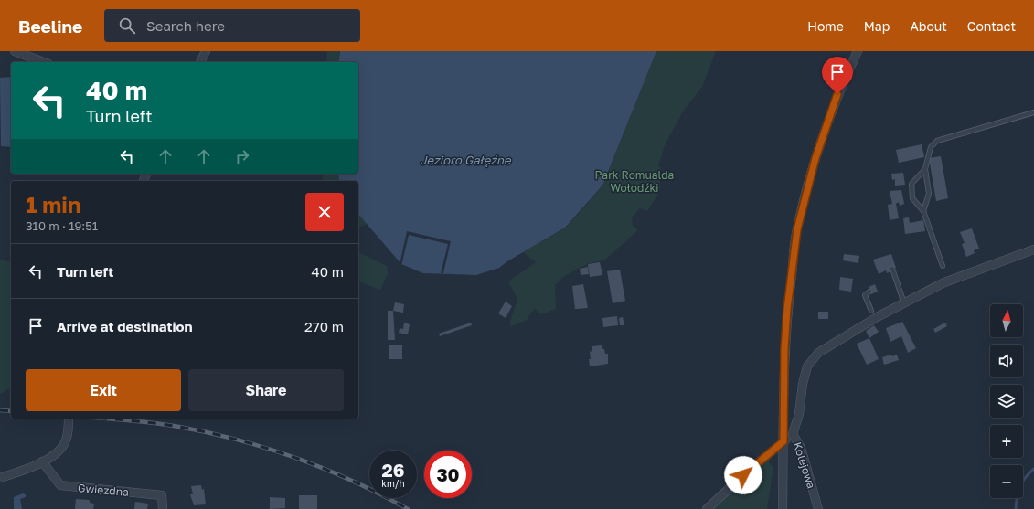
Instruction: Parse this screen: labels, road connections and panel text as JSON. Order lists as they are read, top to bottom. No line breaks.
{"streets":{"street":["Kolejowa","Gwiezdna"]},"water":["Jezioro Gałęźne"],"parks":["Park Romualda Wołodźki"],"north":"top","page":{"header":"Beeline","search":"Search here","nav":["Home","Map","About","Contact"],"turn":["40 m","Turn left"],"heading":["1 min","310 m · 19:51"],"list":[{"name":"Turn left","value":"40 m"},{"name":"Arrive at destination","value":"270 m"}],"map_buttons":["+","−"],"buttons":["Exit","Share"],"speed":"26 km/h","limit":"30"}}
